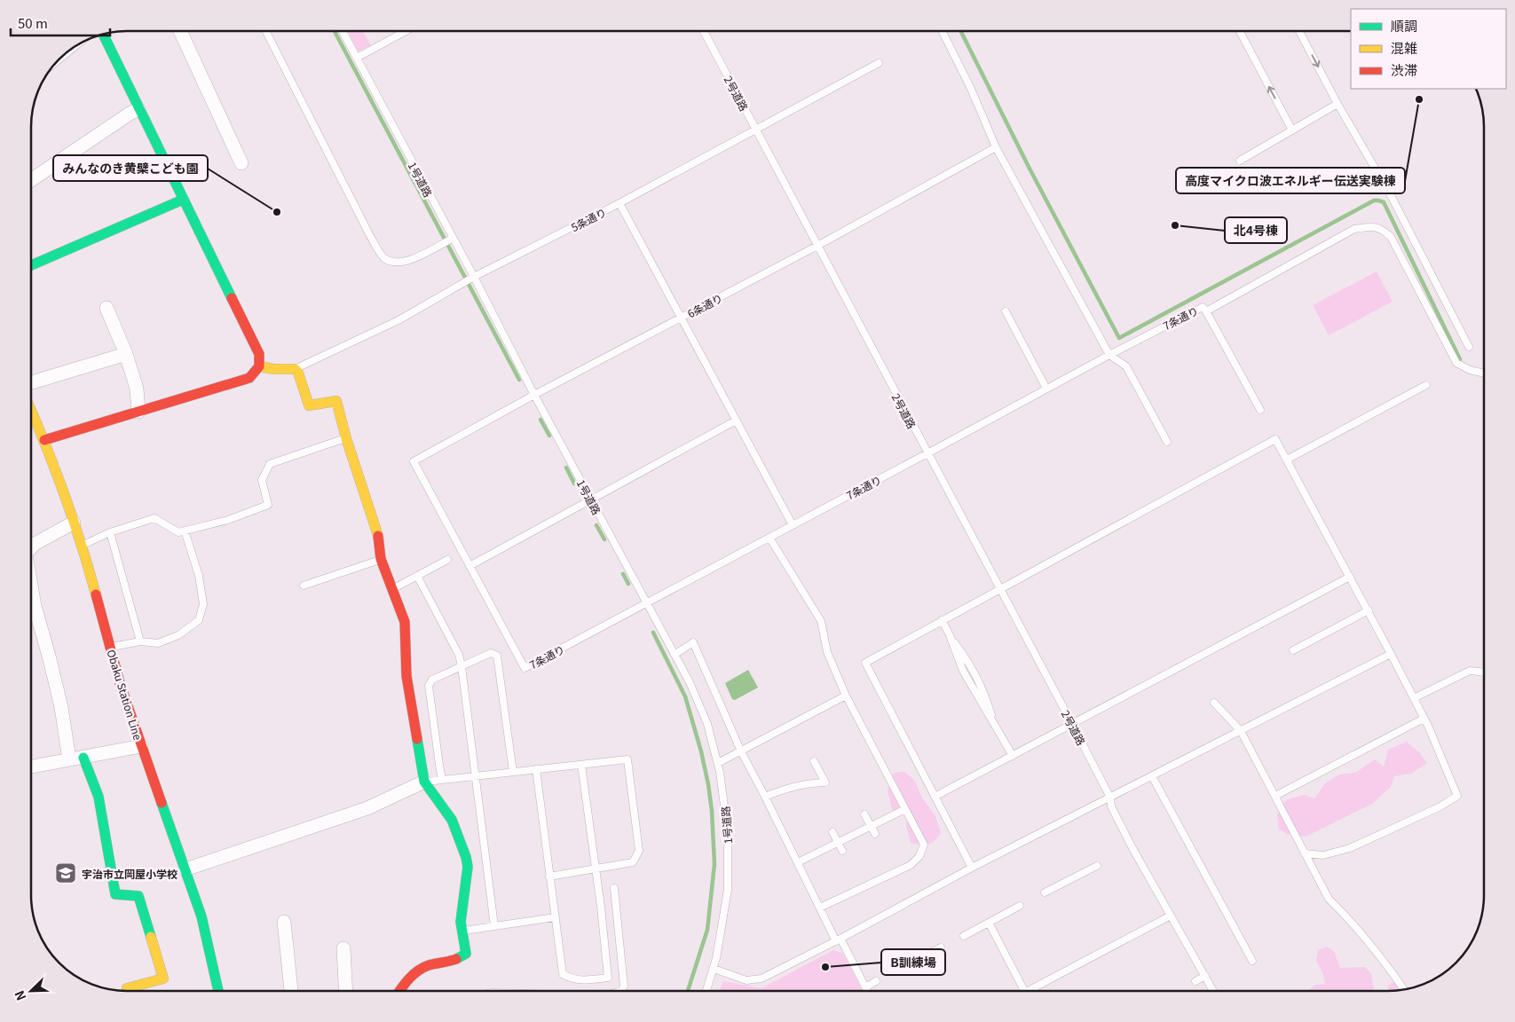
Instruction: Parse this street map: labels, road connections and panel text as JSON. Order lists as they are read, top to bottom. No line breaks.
{"streets":{"street":["Obaku Station Line"],"lane":["2号道路","1号道路","5条通り","6条通り","7条通り"]},"crossings":[["2号道路","5条通り"],["2号道路","6条通り"],["2号道路","7条通り"],["1号道路","5条通り"],["1号道路","6条通り"],["1号道路","7条通り"],["6条通り","7条通り"]],"places":{"other":["高度マイクロ波エネルギー伝送実験棟","みんなのき黄檗こども園","北4号棟","B訓練場"],"school or university":["宇治市立岡屋小学校"]},"legend":["順調","混雑","渋滞"],"scale_bar":"50 m","north":"bottom left"}
